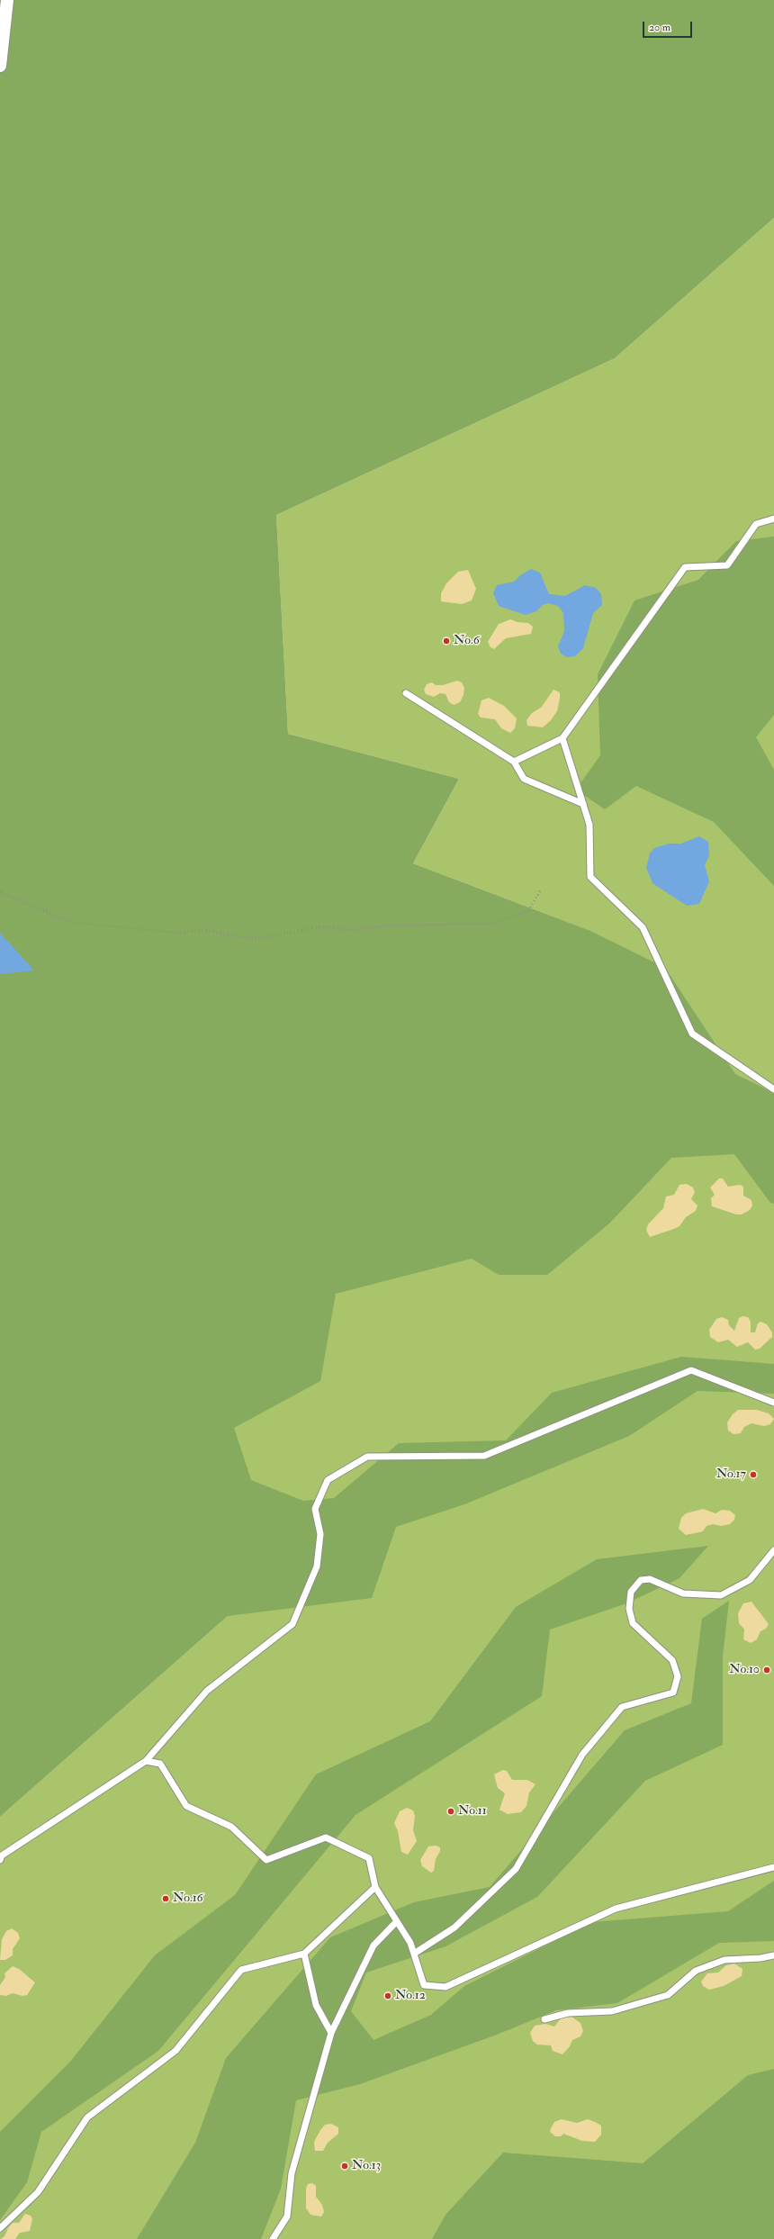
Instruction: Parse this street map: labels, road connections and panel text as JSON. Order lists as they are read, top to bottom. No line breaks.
{"places":["No.6","No.17","No.10","No.11","No.16","No.12","No.13"],"scale_bar":"20 m"}
